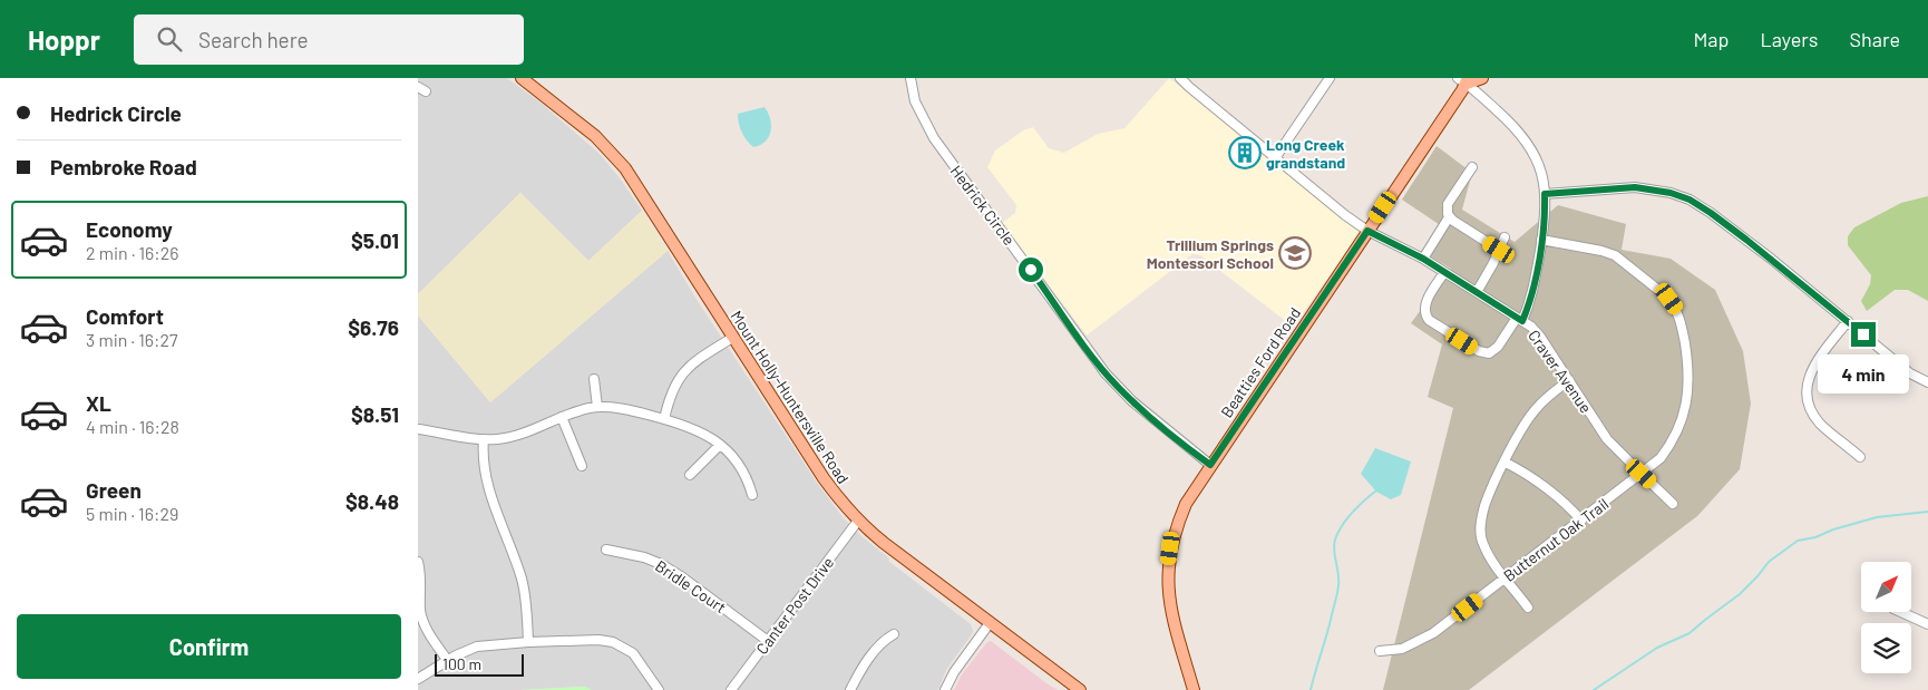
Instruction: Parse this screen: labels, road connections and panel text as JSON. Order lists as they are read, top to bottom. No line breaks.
{"streets":{"main road":["Beatties Ford Road","Mount Holly-Huntersville Road"],"street":["Hedrick Circle","Craver Avenue","Butternut Oak Trail","Bridle Court","Canter Post Drive"]},"crossings":[["Hedrick Circle","Beatties Ford Road"],["Beatties Ford Road","Craver Avenue"],["Craver Avenue","Butternut Oak Trail"],["Mount Holly-Huntersville Road","Canter Post Drive"],["Bridle Court","Canter Post Drive"]],"places":{"building":["Long Creek grandstand"],"school or university":["Trillium Springs Montessori School"]},"scale_bar":"100 m","north":"top right","page":{"header":"Hoppr","search":"Search here","nav":["Map","Layers","Share"],"banner":["Hedrick Circle","Pembroke Road"],"list":[{"name":"Economy","note":"2 min · 16:26","value":"$5.01"},{"name":"Comfort","note":"3 min · 16:27","value":"$6.76"},{"name":"XL","note":"4 min · 16:28","value":"$8.51"},{"name":"Green","note":"5 min · 16:29","value":"$8.48"}],"bubble":"4 min","buttons":"Confirm","scale":"100 m"}}
